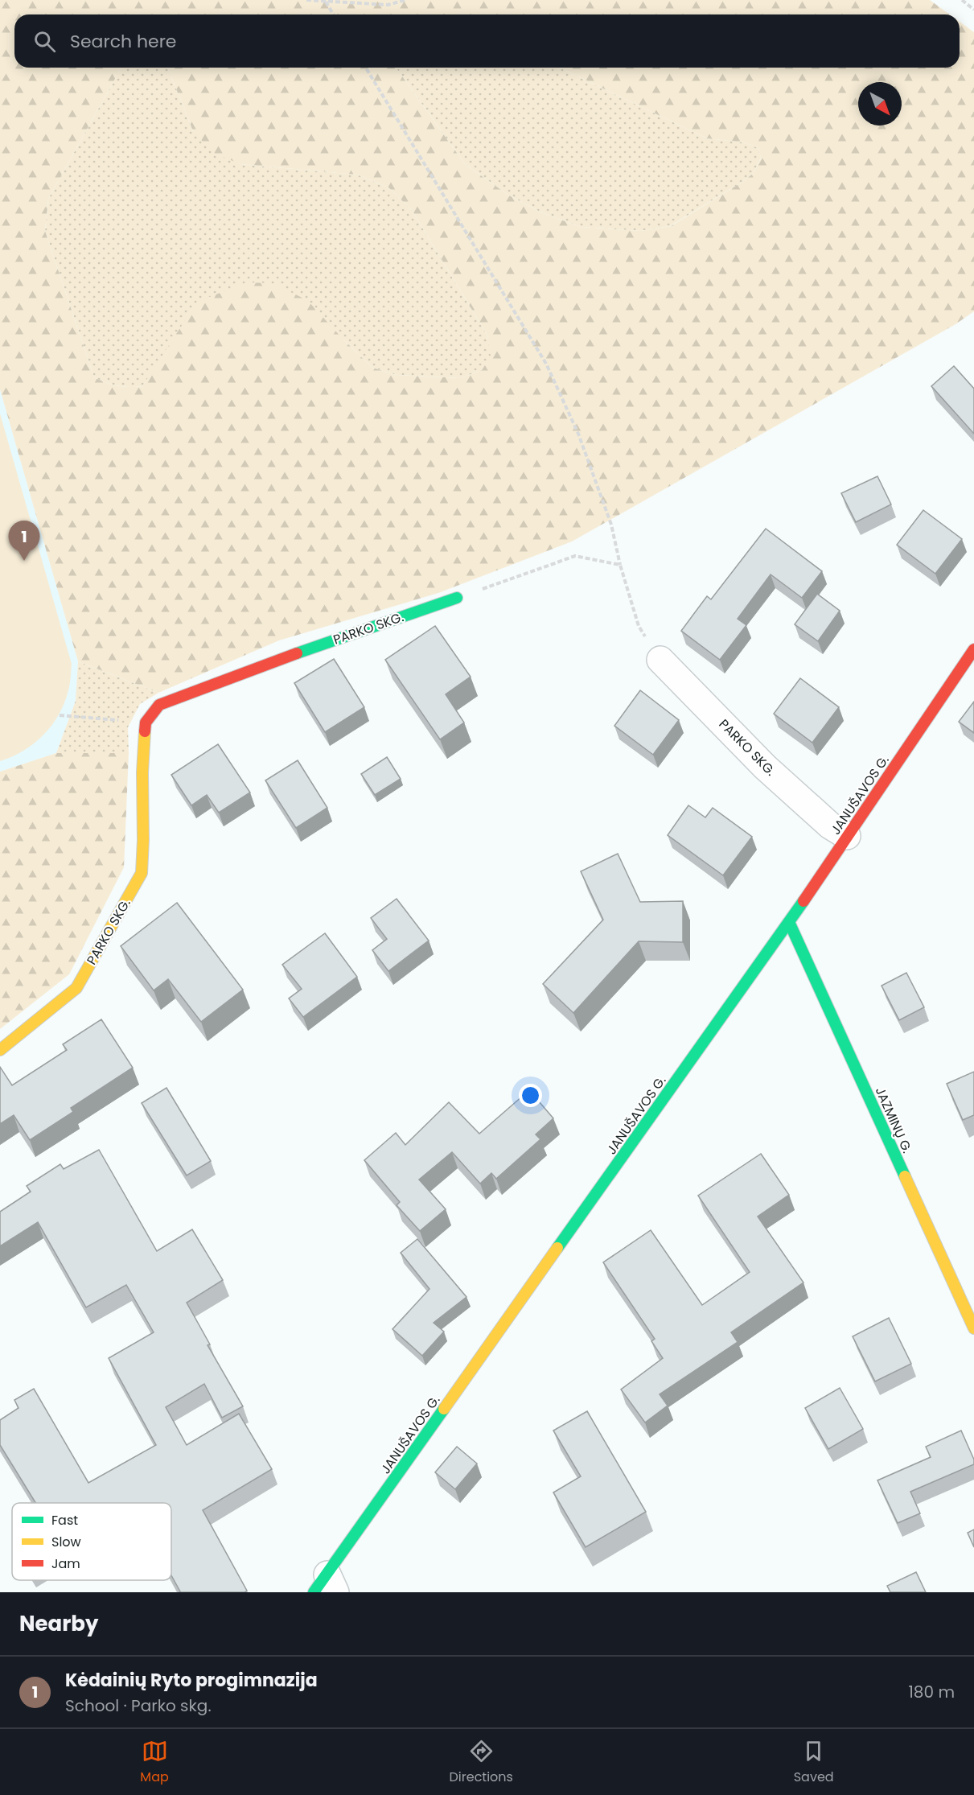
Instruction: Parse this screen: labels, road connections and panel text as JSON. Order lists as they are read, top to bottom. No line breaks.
{"streets":{"street":["PARKO SKG.","JANUŠAVOS G.","JAZMINŲ G."]},"crossings":[["PARKO SKG.","JANUŠAVOS G."],["JANUŠAVOS G.","JAZMINŲ G."]],"legend":["Fast","Slow","Jam"],"north":"bottom right","page":{"search":"Search here","pins":"1","heading":"Nearby","list":[{"mark":"1","name":"Kėdainių Ryto progimnazija","note":"School · Parko skg.","value":"180 m"}],"nav":["Map","Directions","Saved"]}}
